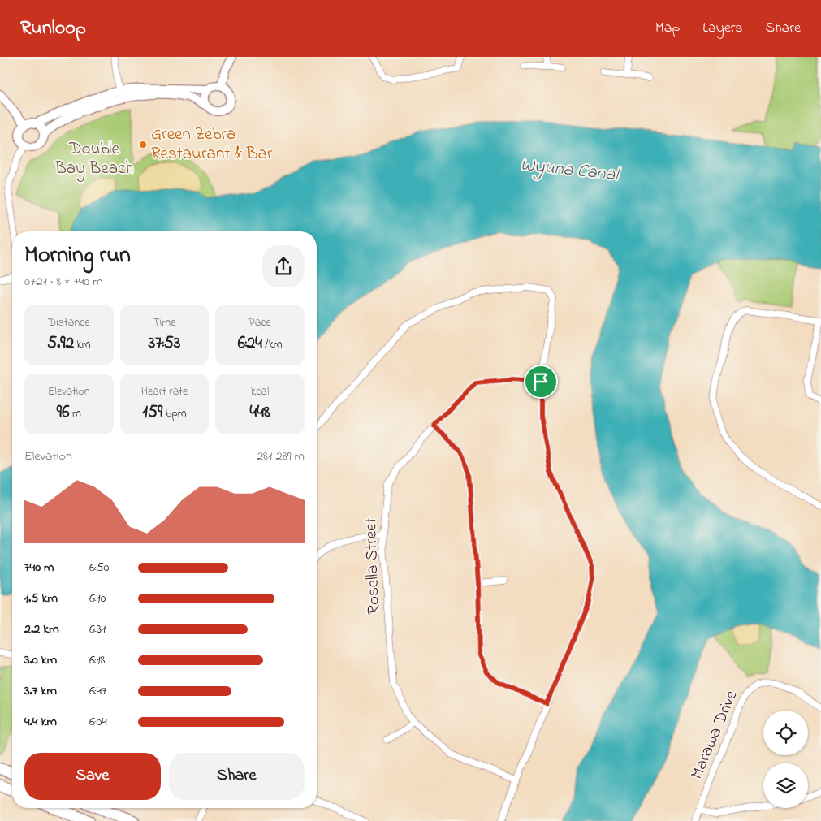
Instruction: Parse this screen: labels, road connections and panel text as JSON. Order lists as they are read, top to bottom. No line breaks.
{"streets":{"street":["Rosella Street","Marawa Drive"]},"water":["Wyuna Canal"],"parks":["Double Bay Beach"],"places":["Green Zebra Restaurant & Bar"],"page":{"header":"Runloop","nav":["Map","Layers","Share"],"heading":["Morning run","07:21 · 8 × 740 m"],"stats":[["Distance","5.92 km"],["Time","37:53"],["Pace","6:24 /km"],["Elevation","96 m"],["Heart rate","159 bpm"],["kcal","448"]],"chart":["Elevation","281–289 m"],"list":[{"name":"740 m","note":"6:50"},{"name":"1.5 km","note":"6:10"},{"name":"2.2 km","note":"6:31"},{"name":"3.0 km","note":"6:18"},{"name":"3.7 km","note":"6:47"},{"name":"4.4 km","note":"6:04"}],"buttons":["Save","Share"]}}
